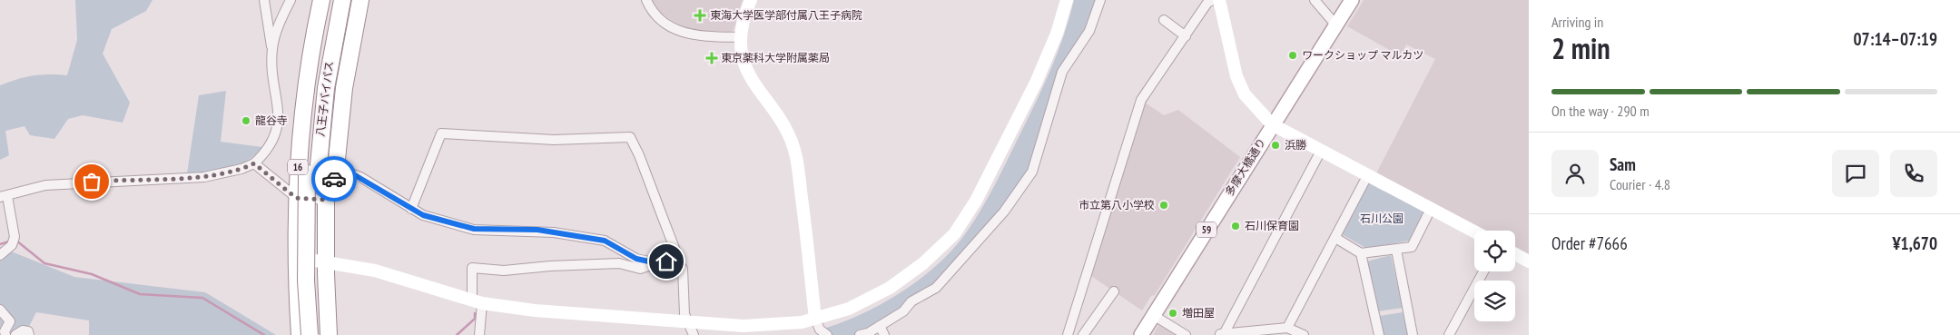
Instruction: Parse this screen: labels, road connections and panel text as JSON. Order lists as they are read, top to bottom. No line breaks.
{"streets":{"highway":["八王子バイパス","16"],"main road":["多摩大橋通り","59"]},"parks":["石川公園"],"places":{"health":["東海大学医学部付属八王子病院","東京薬科大学附属薬局"],"other":["ワークショップ マルカツ","龍谷寺","浜勝","市立第八小学校","石川保育園","増田屋"]},"page":{"heading":["2 min","Arriving in","07:14–07:19"],"panel":["Sam","Courier · 4.8","Order #7666","¥1,670"],"bar":"On the way · 290 m"}}
